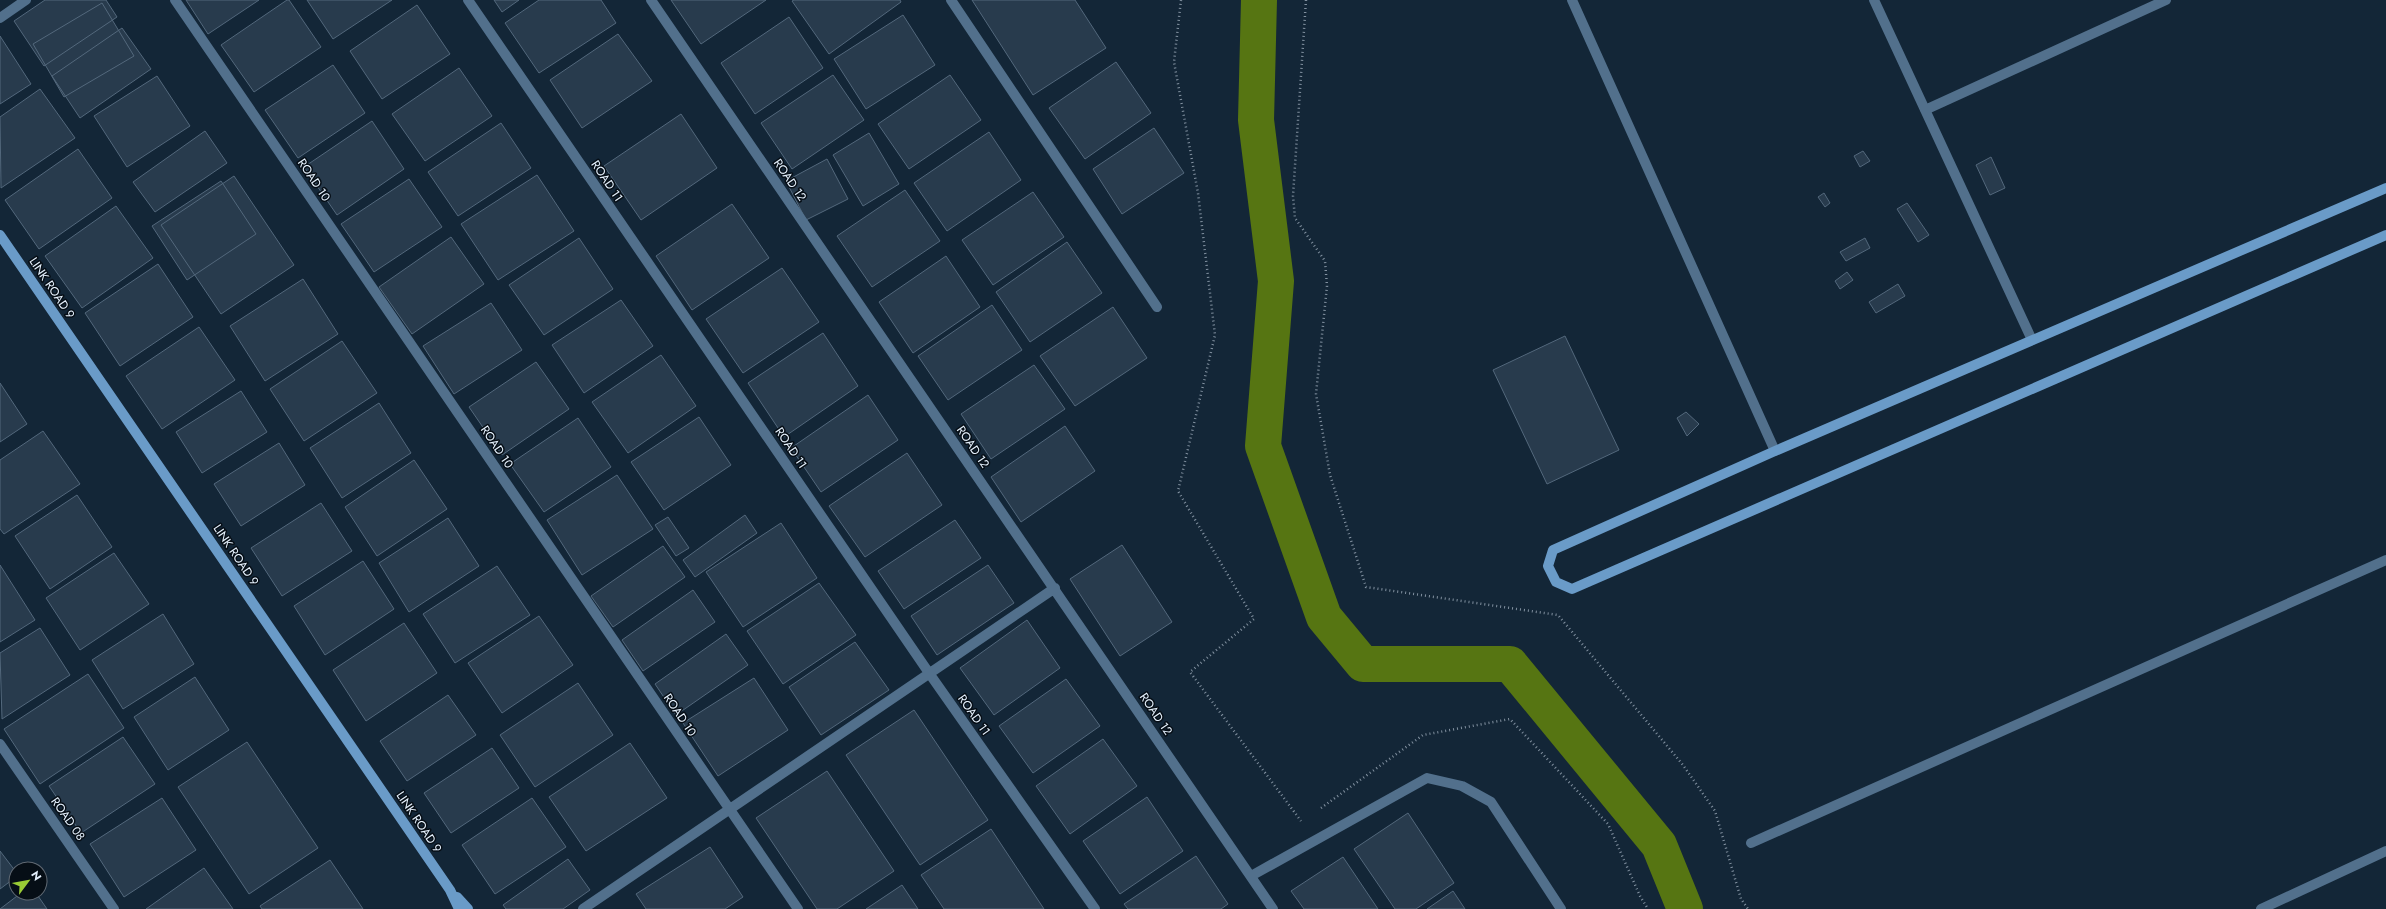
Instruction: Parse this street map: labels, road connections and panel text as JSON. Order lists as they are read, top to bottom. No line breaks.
{"streets":{"street":["ROAD 10","ROAD 12","ROAD 11","LINK ROAD 9","ROAD 08"]},"north":"top right"}
